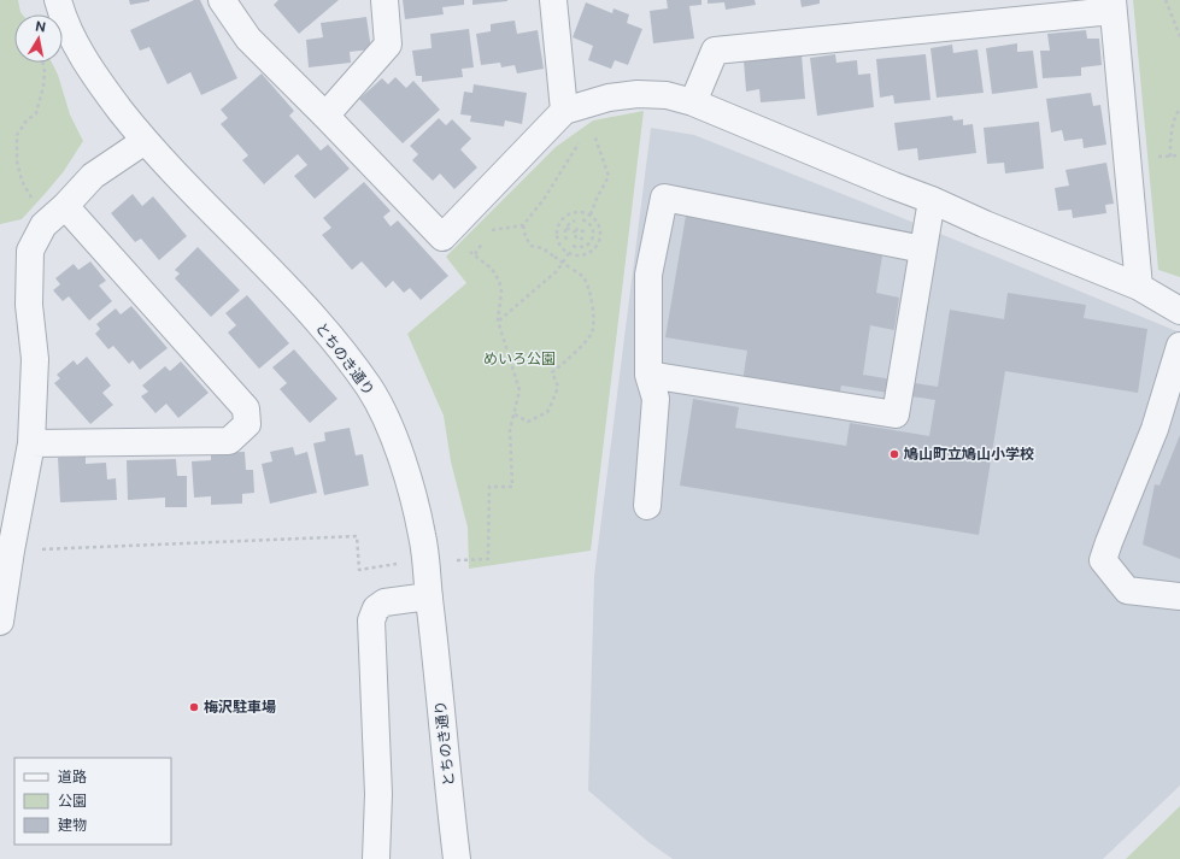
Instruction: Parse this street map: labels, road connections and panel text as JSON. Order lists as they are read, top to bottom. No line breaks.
{"streets":{"street":["とちのき通り"]},"parks":["めいろ公園"],"places":["鳩山町立鳩山小学校","梅沢駐車場"],"legend":["道路","公園","建物"],"north":"top"}
